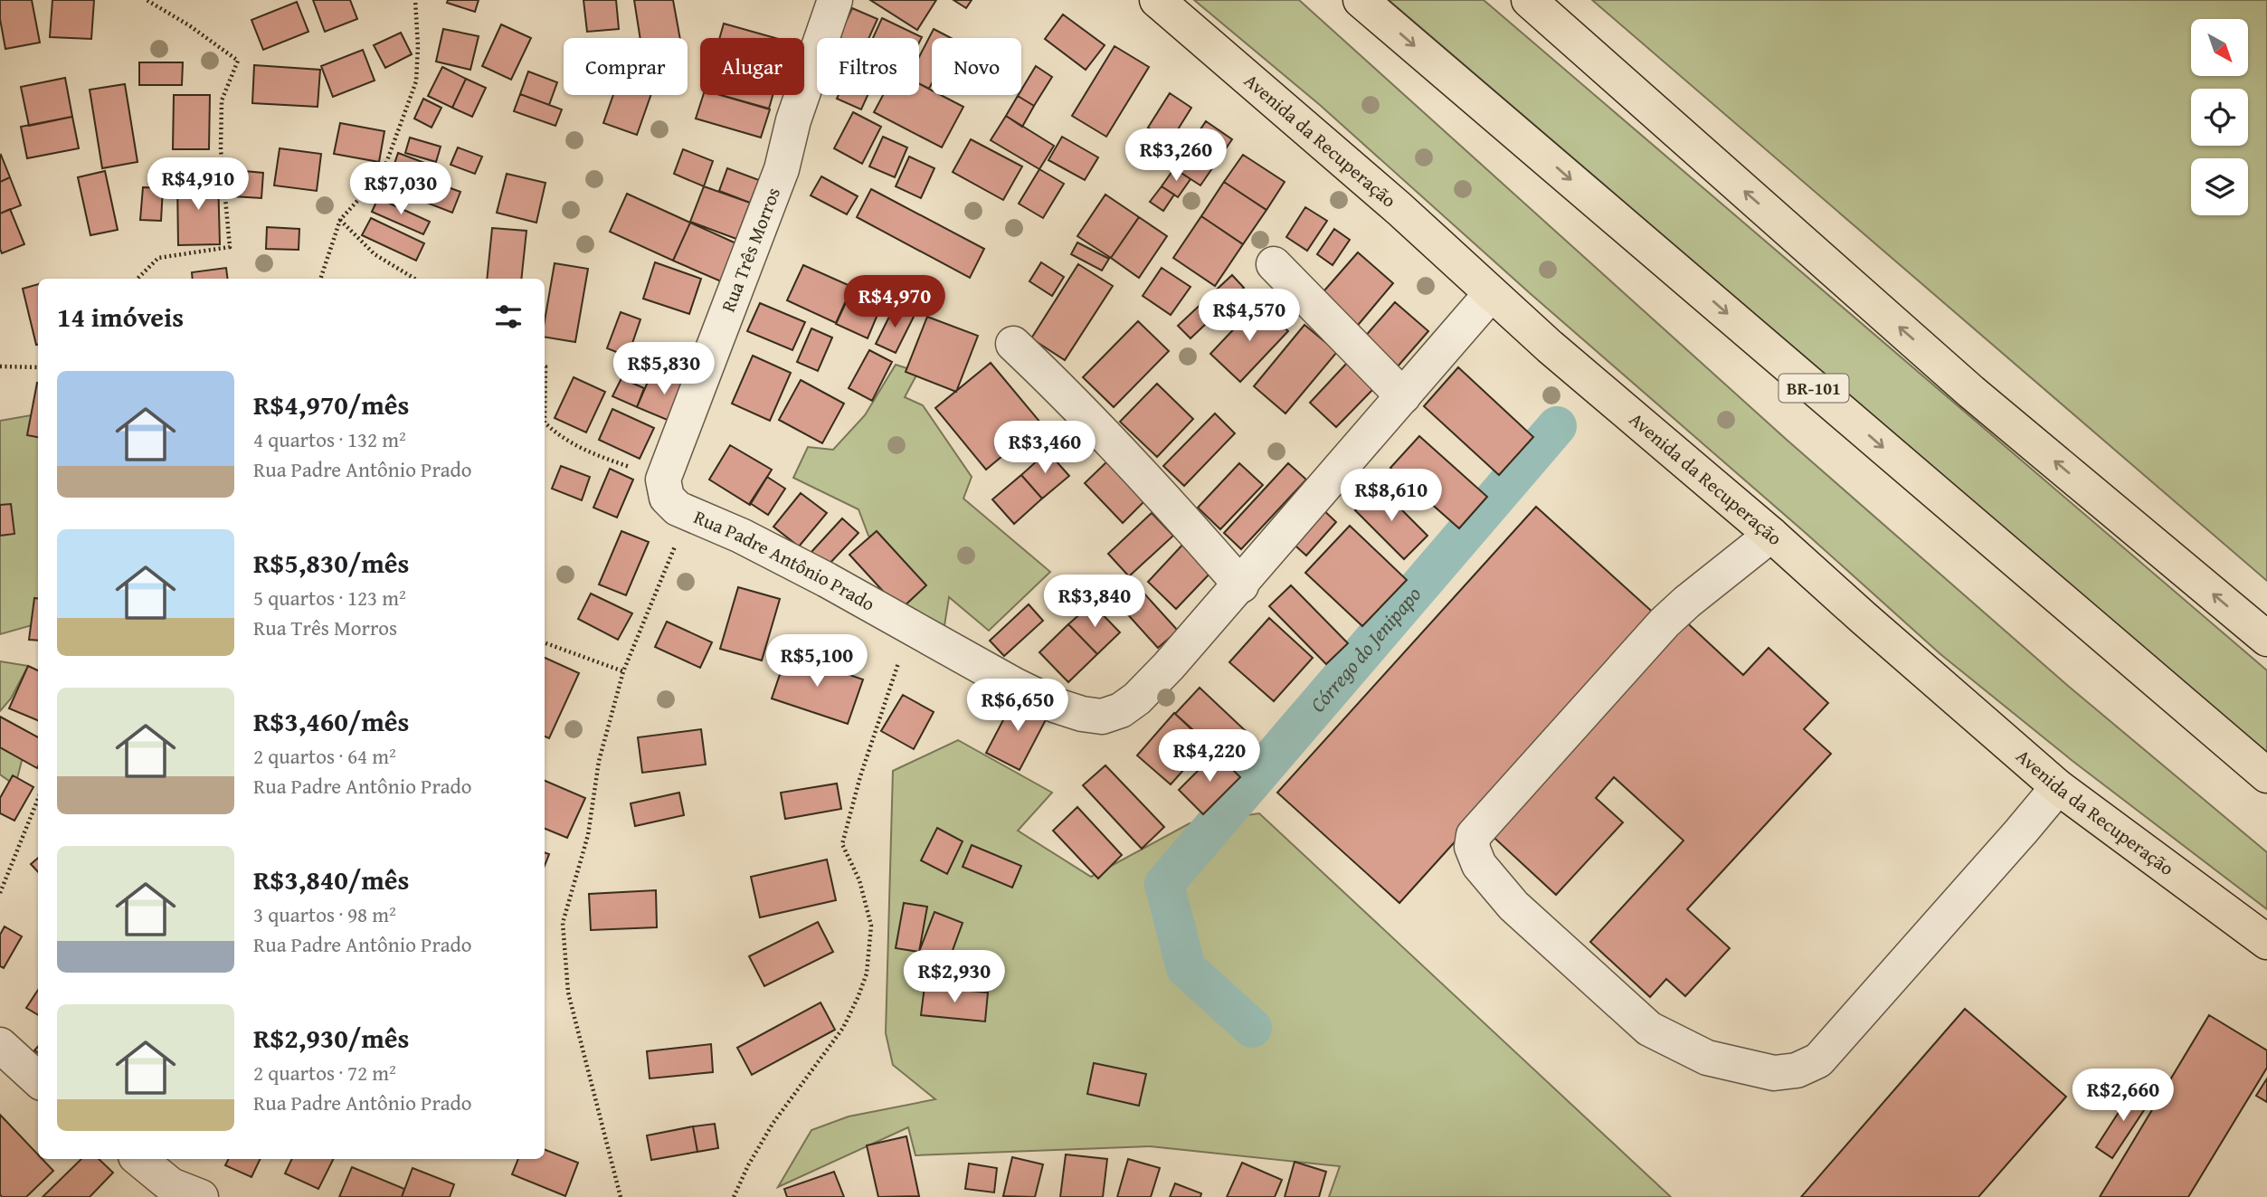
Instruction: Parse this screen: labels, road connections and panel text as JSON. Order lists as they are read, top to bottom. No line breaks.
{"streets":{"main road":["Avenida da Recuperação","BR-101"],"street":["Rua Três Morros","Rua Padre Antônio Prado"]},"crossings":[["Avenida da Recuperação","Rua Padre Antônio Prado"],["Rua Três Morros","Rua Padre Antônio Prado"]],"water":["Córrego do Jenipapo"],"north":"bottom right","page":{"chip":["Comprar","Alugar","Filtros","Novo"],"price":["R$3,260","R$4,910","R$7,030","R$4,970","R$4,570","R$5,830","R$3,460","R$8,610","R$3,840","R$5,100","R$6,650","R$4,220","R$2,930","R$2,660"],"heading":"14 imóveis","list":[{"name":"R$4,970/mês","note":"4 quartos · 132 m² · Rua Padre Antônio Prado"},{"name":"R$5,830/mês","note":"5 quartos · 123 m² · Rua Três Morros"},{"name":"R$3,460/mês","note":"2 quartos · 64 m² · Rua Padre Antônio Prado"},{"name":"R$3,840/mês","note":"3 quartos · 98 m² · Rua Padre Antônio Prado"},{"name":"R$2,930/mês","note":"2 quartos · 72 m² · Rua Padre Antônio Prado"}]}}
